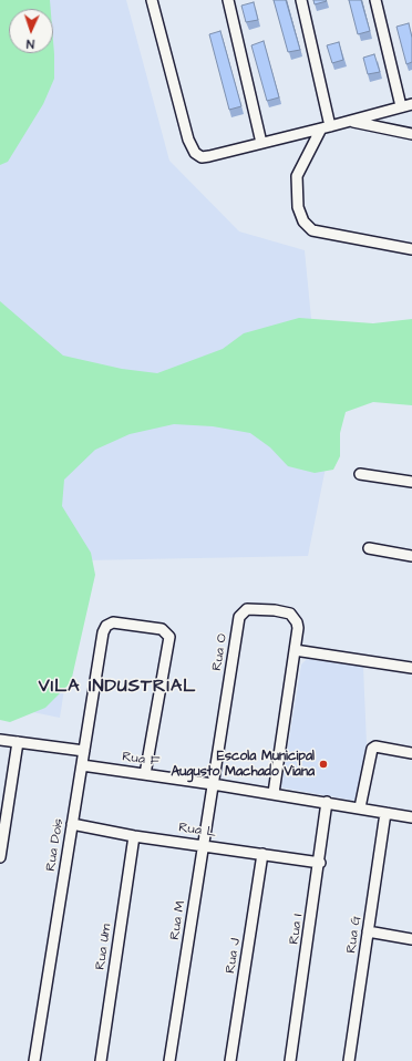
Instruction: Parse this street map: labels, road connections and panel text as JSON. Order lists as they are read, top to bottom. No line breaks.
{"streets":{"street":["Rua O","Rua F","Rua L","Rua Dois","Rua M","Rua I","Rua G","Rua Um","Rua J"]},"crossings":[["Rua O","Rua F"],["Rua O","Rua M"],["Rua F","Rua Dois"],["Rua F","Rua M"],["Rua F","Rua I"],["Rua F","Rua G"],["Rua L","Rua Dois"],["Rua L","Rua M"],["Rua L","Rua I"],["Rua L","Rua Um"],["Rua L","Rua J"]],"districts":["VILA INDUSTRIAL"],"places":["Escola Municipal Augusto Machado Viana"],"north":"bottom"}
